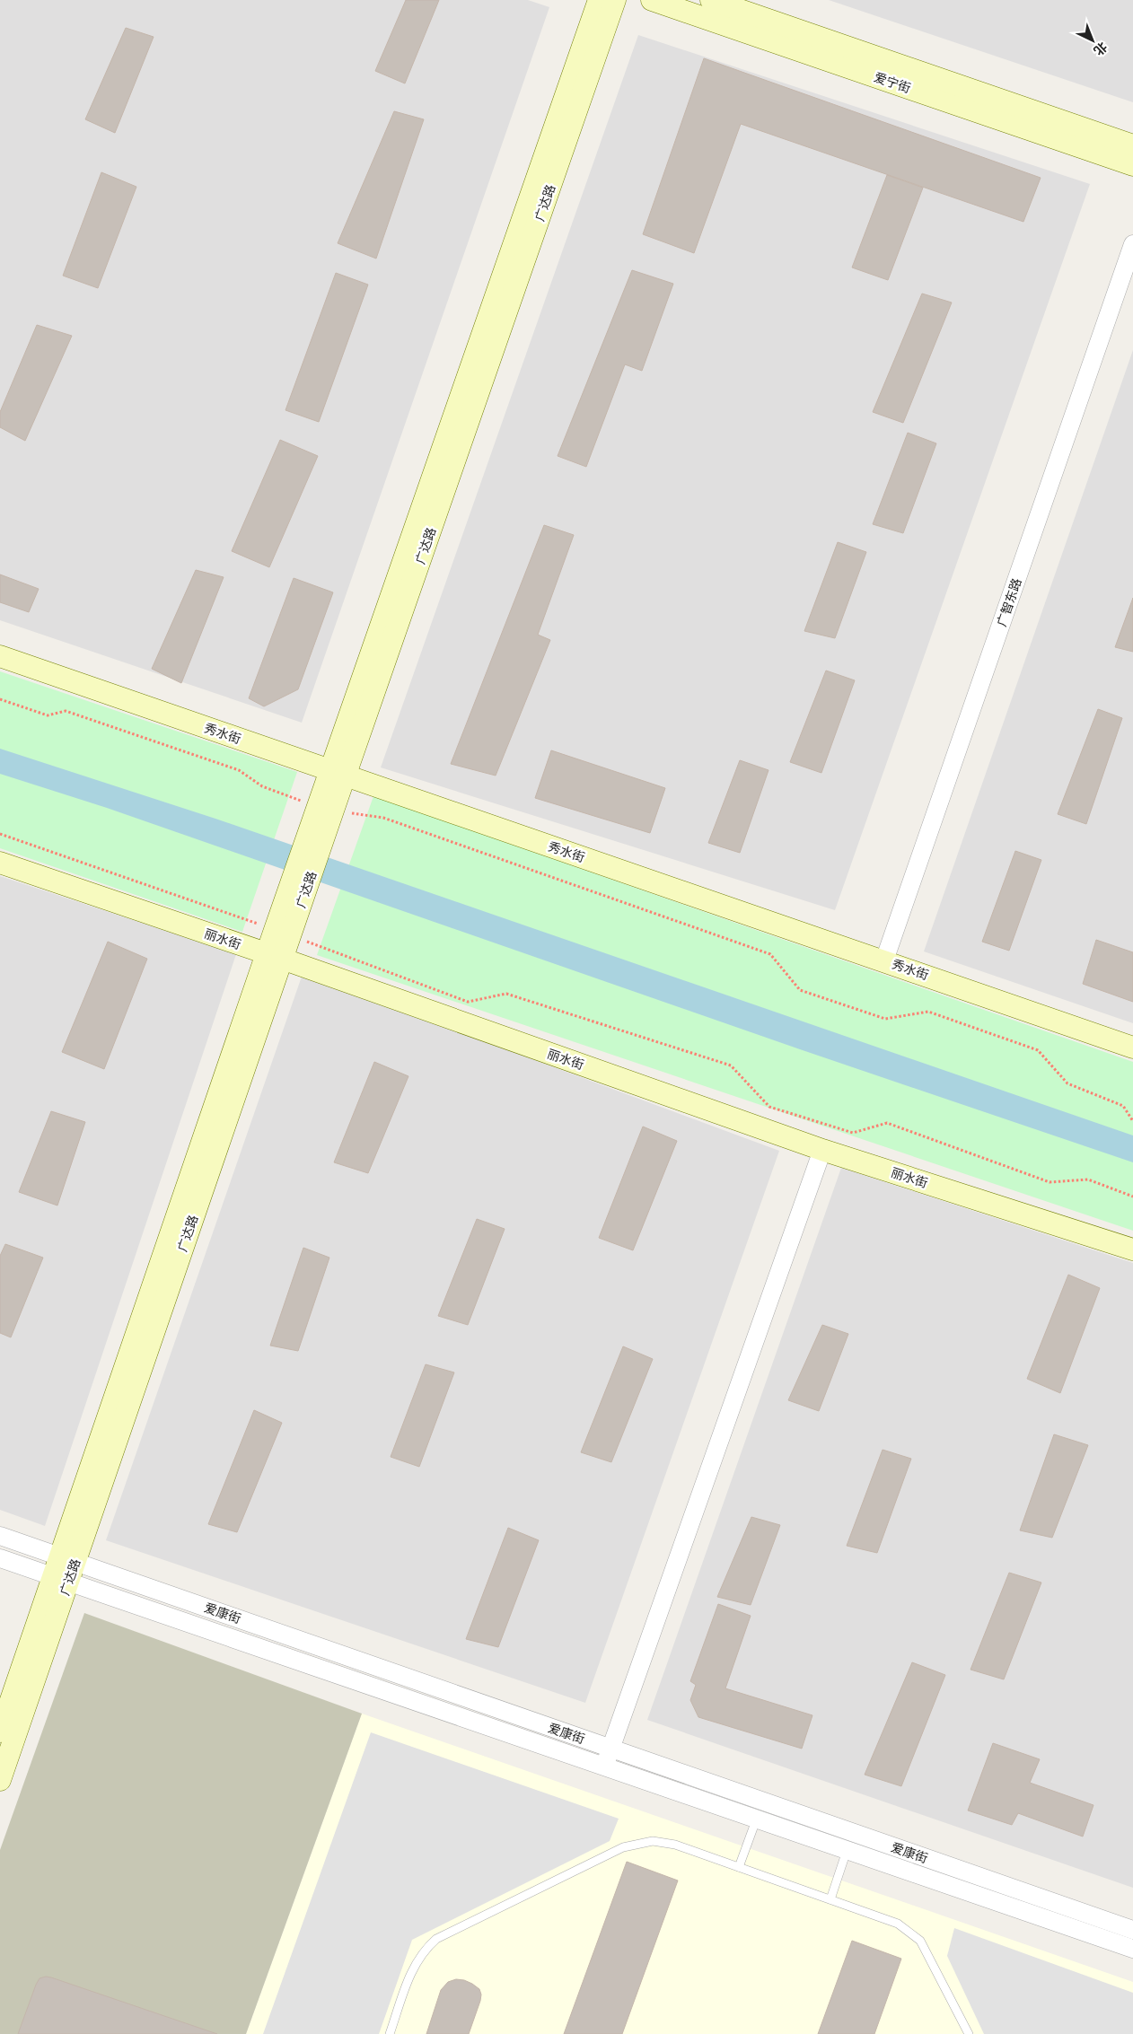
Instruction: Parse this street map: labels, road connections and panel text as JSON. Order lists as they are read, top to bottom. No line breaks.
{"streets":{"main road":["爱宁街","广达路","秀水街","丽水街"],"street":["广智东路","爱康街"]},"crossings":[["广达路","秀水街"],["广达路","丽水街"],["广达路","爱康街"],["广智东路","秀水街"]],"north":"bottom right"}
